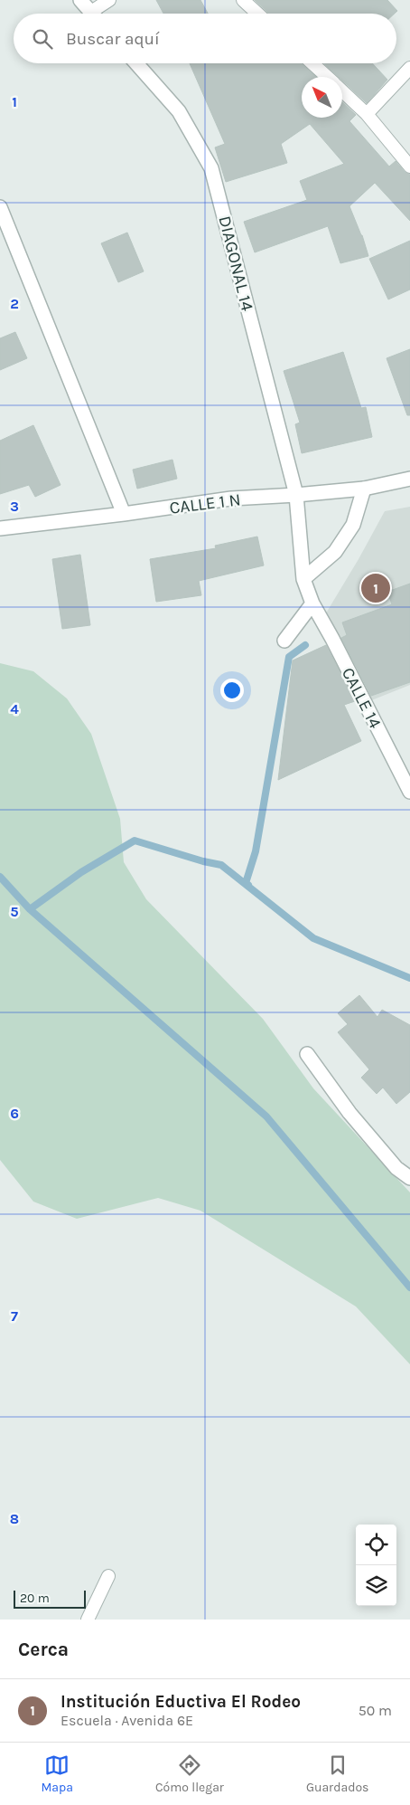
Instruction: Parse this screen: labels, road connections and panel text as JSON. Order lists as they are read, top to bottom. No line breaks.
{"streets":{"street":["DIAGONAL 14","CALLE 1 N","CALLE 14"]},"crossings":[["DIAGONAL 14","CALLE 1 N"],["DIAGONAL 14","CALLE 14"]],"scale_bar":"20 m","north":"top left","page":{"search":"Buscar aquí","pins":"1","scale":"20 m","heading":"Cerca","list":[{"mark":"1","name":"Institución Eductiva El Rodeo","note":"Escuela · Avenida 6E","value":"50 m"}],"nav":["Mapa","Cómo llegar","Guardados"]},"grid":{"rows":["1","2","3","4","5","6","7","8"]}}
